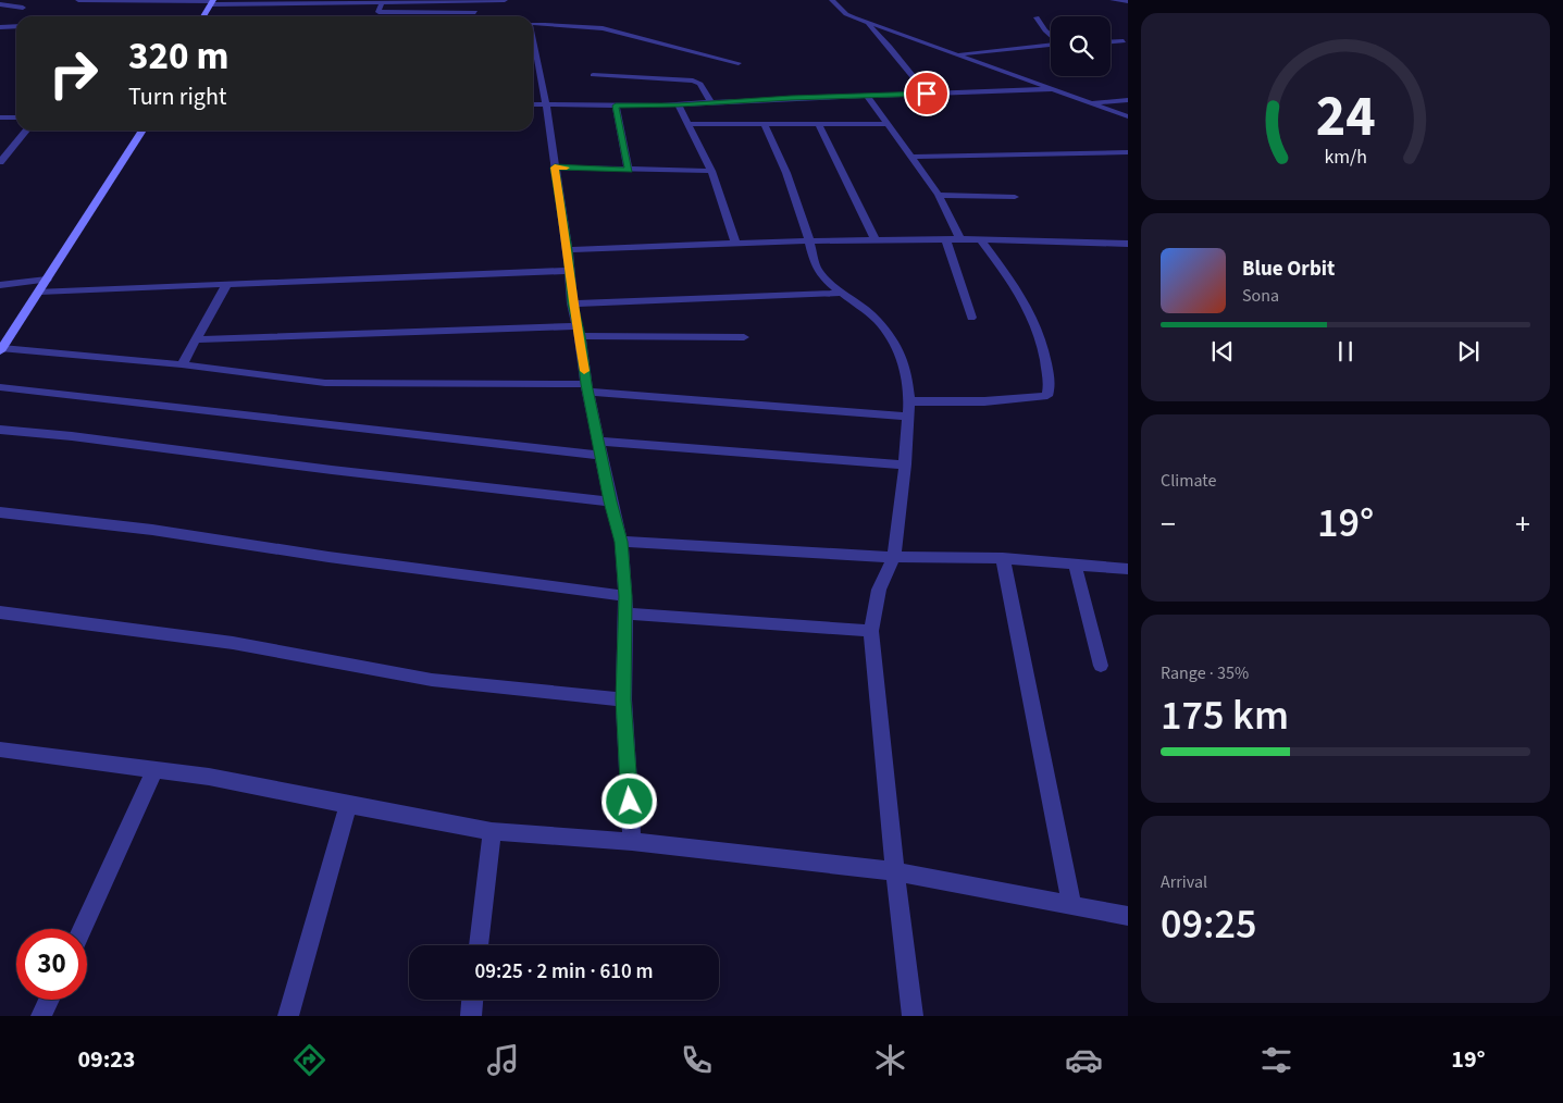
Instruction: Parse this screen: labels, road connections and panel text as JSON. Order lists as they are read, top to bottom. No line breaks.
{"page":{"turn":["320 m","Turn right"],"song":["Blue Orbit","Sona"],"tile":["Climate",["Range · 35%","175 km"],["Arrival","09:25"]],"heat":["−","19°","+"],"limit":"30","trip":"09:25 · 2 min · 610 m","tabs":["09:23","19°"],"gauge":["24","km/h"]}}
